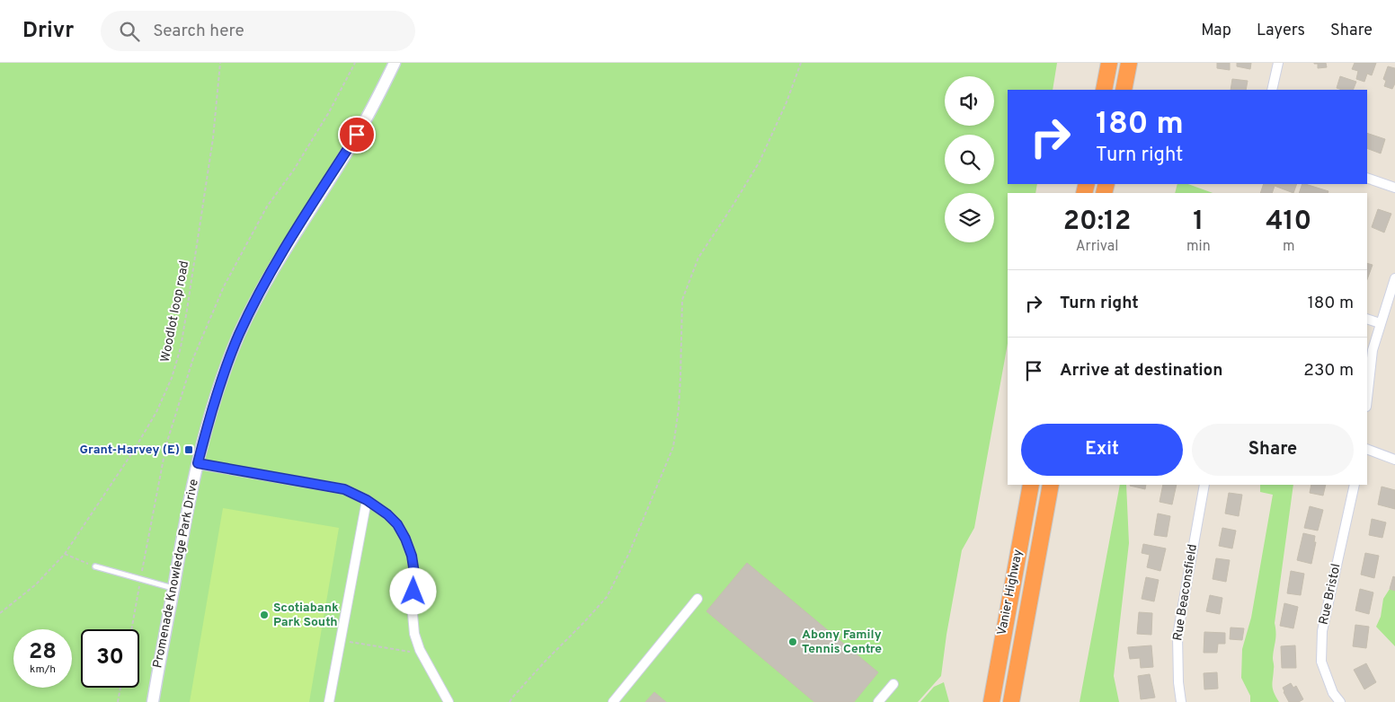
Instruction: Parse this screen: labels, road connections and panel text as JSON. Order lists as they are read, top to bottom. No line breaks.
{"streets":{"highway":["Vanier Highway"],"street":["Promenade Knowledge Park Drive","Rue Beaconsfield","Rue Bristol"],"path":["Woodlot loop road"]},"places":{"transit":["Grant-Harvey (E)"],"other":["Scotiabank Park South","Abony Family Tennis Centre"]},"page":{"header":"Drivr","search":"Search here","nav":["Map","Layers","Share"],"turn":["180 m","Turn right"],"eta":["20:12","Arrival","1","min","410","m"],"list":[{"name":"Turn right","value":"180 m"},{"name":"Arrive at destination","value":"230 m"}],"buttons":["Exit","Share"],"speed":"28 km/h","limit":"30"}}
